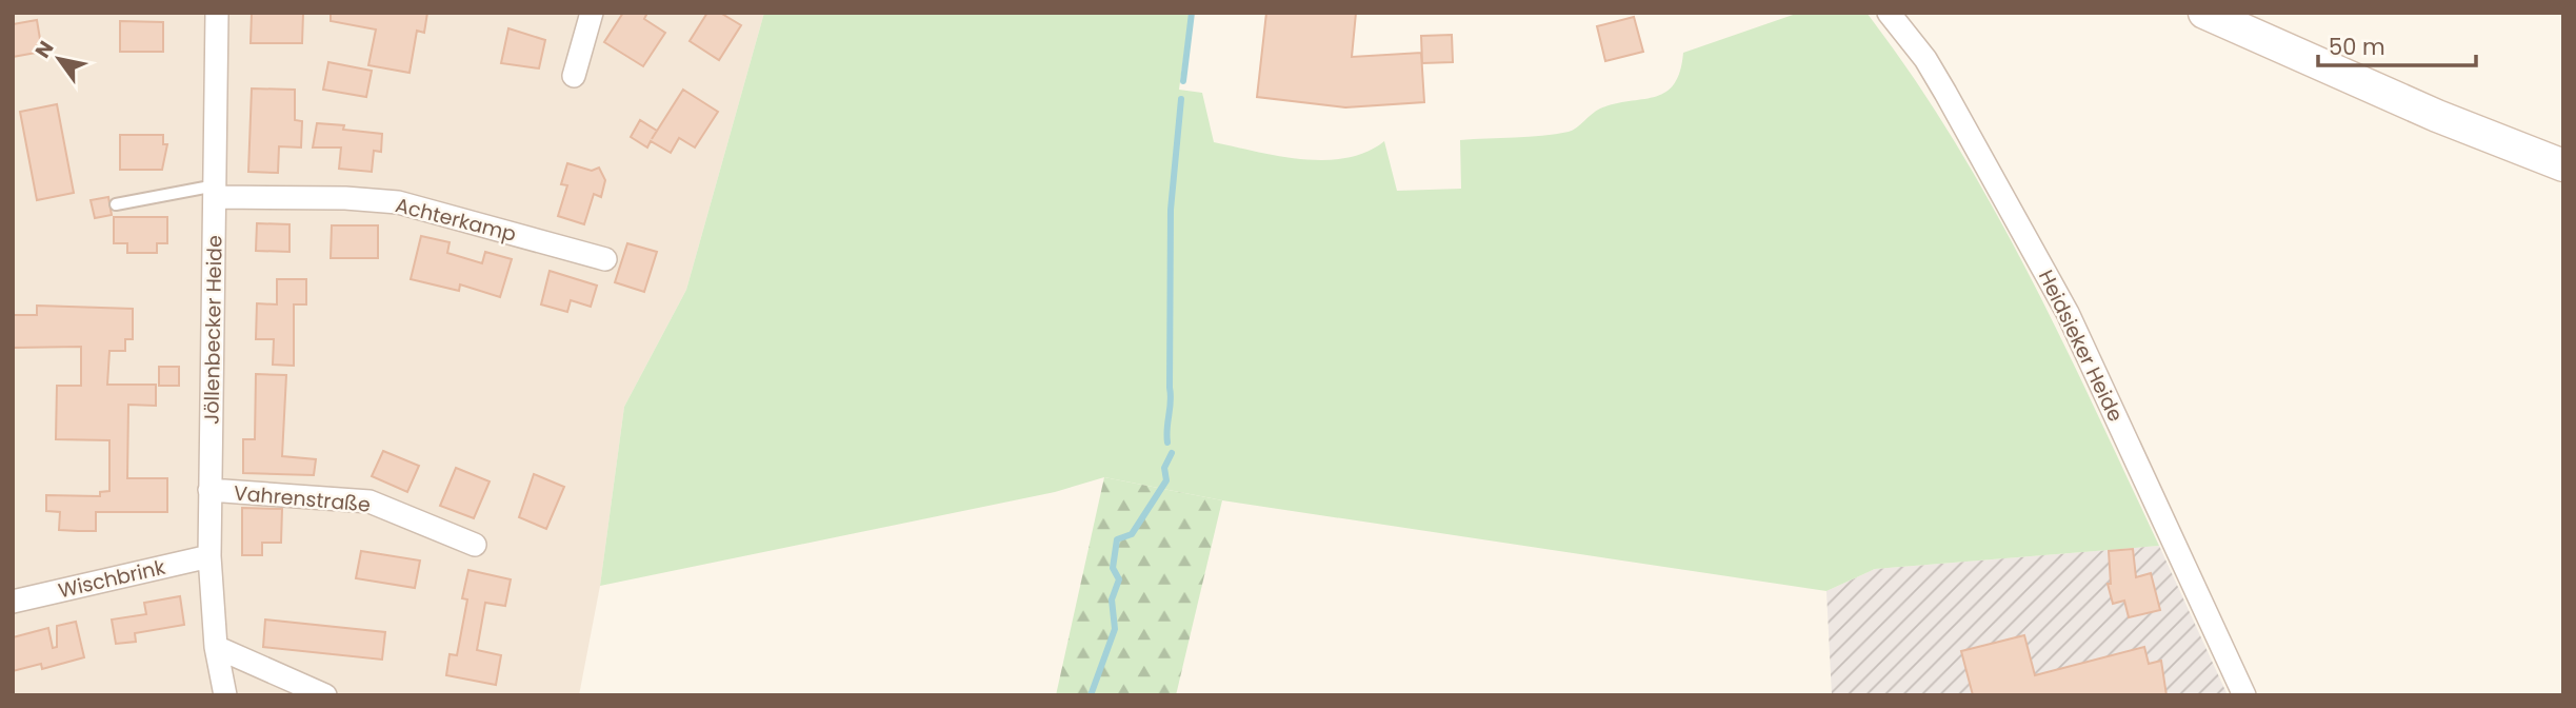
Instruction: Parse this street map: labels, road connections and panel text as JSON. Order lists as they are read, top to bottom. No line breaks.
{"streets":{"street":["Achterkamp","Jöllenbecker Heide","Heidsieker Heide","Vahrenstraße","Wischbrink"]},"crossings":[["Achterkamp","Jöllenbecker Heide"],["Jöllenbecker Heide","Vahrenstraße"],["Jöllenbecker Heide","Wischbrink"]],"scale_bar":"50 m","north":"top left"}
